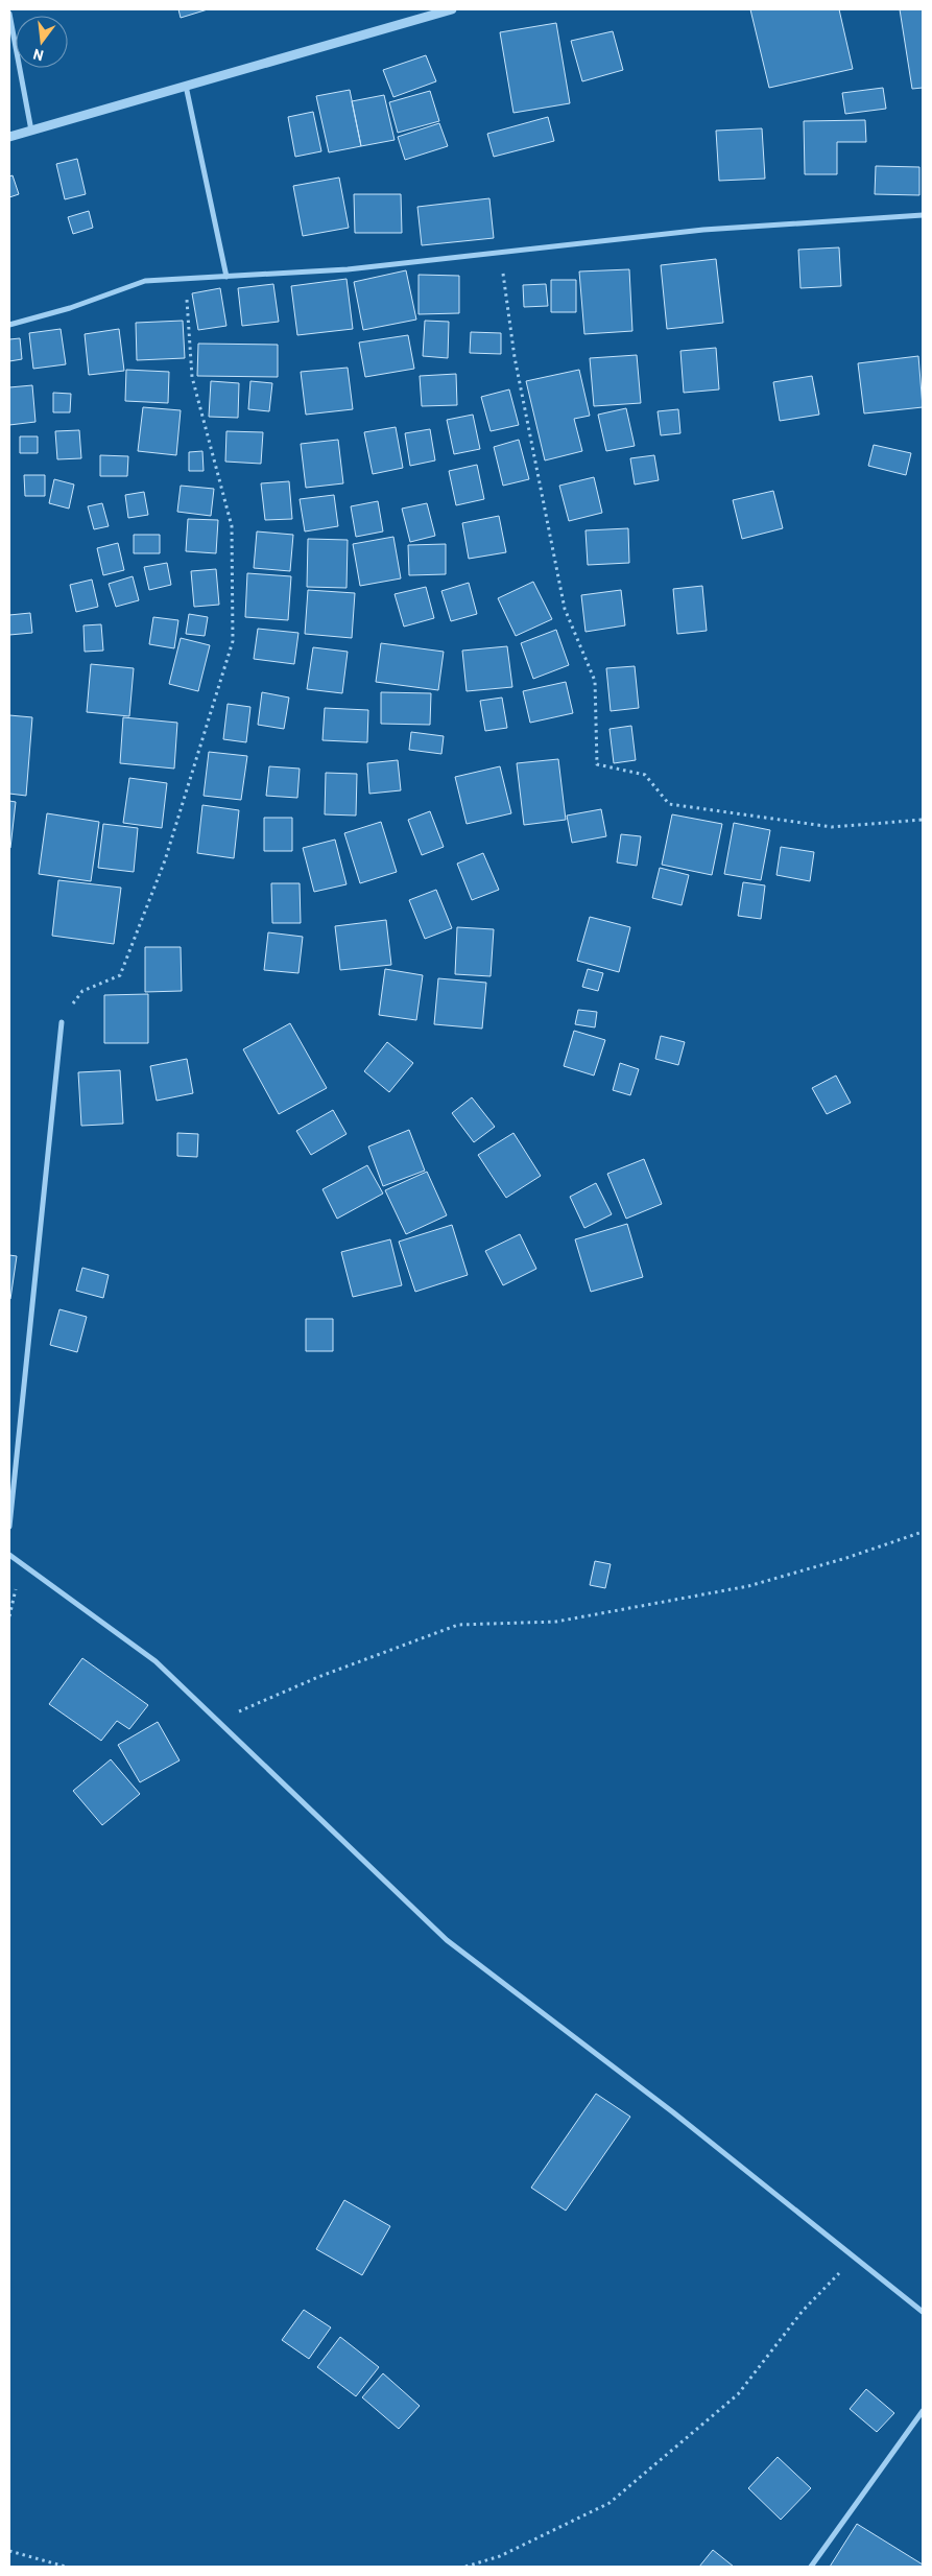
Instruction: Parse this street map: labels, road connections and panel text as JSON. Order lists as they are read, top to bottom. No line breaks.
{"north":"bottom"}
